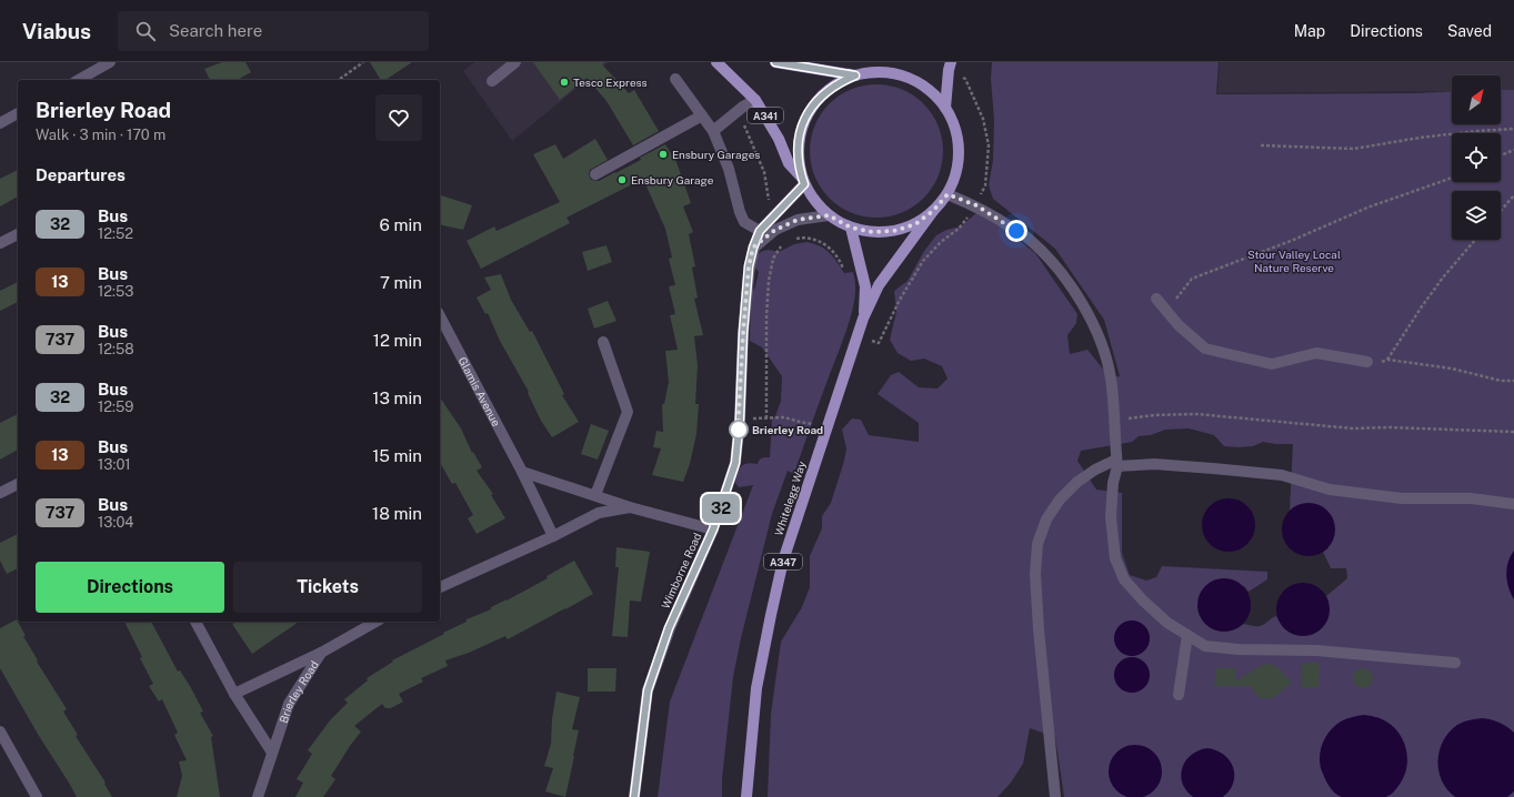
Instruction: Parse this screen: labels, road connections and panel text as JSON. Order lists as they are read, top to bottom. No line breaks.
{"streets":{"main road":["A341","Whitelegg Way","A347"],"street":["Glamis Avenue","Wimborne Road","Brierley Road"]},"crossings":[["A341","Wimborne Road"]],"parks":["Stour Valley Local Nature Reserve"],"places":["Tesco Express","Ensbury Garages","Ensbury Garage","Brierley Road"],"lines":["bus line 32"],"north":"top right","page":{"header":"Viabus","search":"Search here","nav":["Map","Directions","Saved"],"on_map":"32","heading":[["Brierley Road","Walk · 3 min · 170 m"],"Departures"],"list":[{"mark":"32","name":"Bus","note":"12:52","value":"6 min"},{"mark":"13","name":"Bus","note":"12:53","value":"7 min"},{"mark":"737","name":"Bus","note":"12:58","value":"12 min"},{"mark":"32","name":"Bus","note":"12:59","value":"13 min"},{"mark":"13","name":"Bus","note":"13:01","value":"15 min"},{"mark":"737","name":"Bus","note":"13:04","value":"18 min"}],"buttons":["Directions","Tickets"]}}
